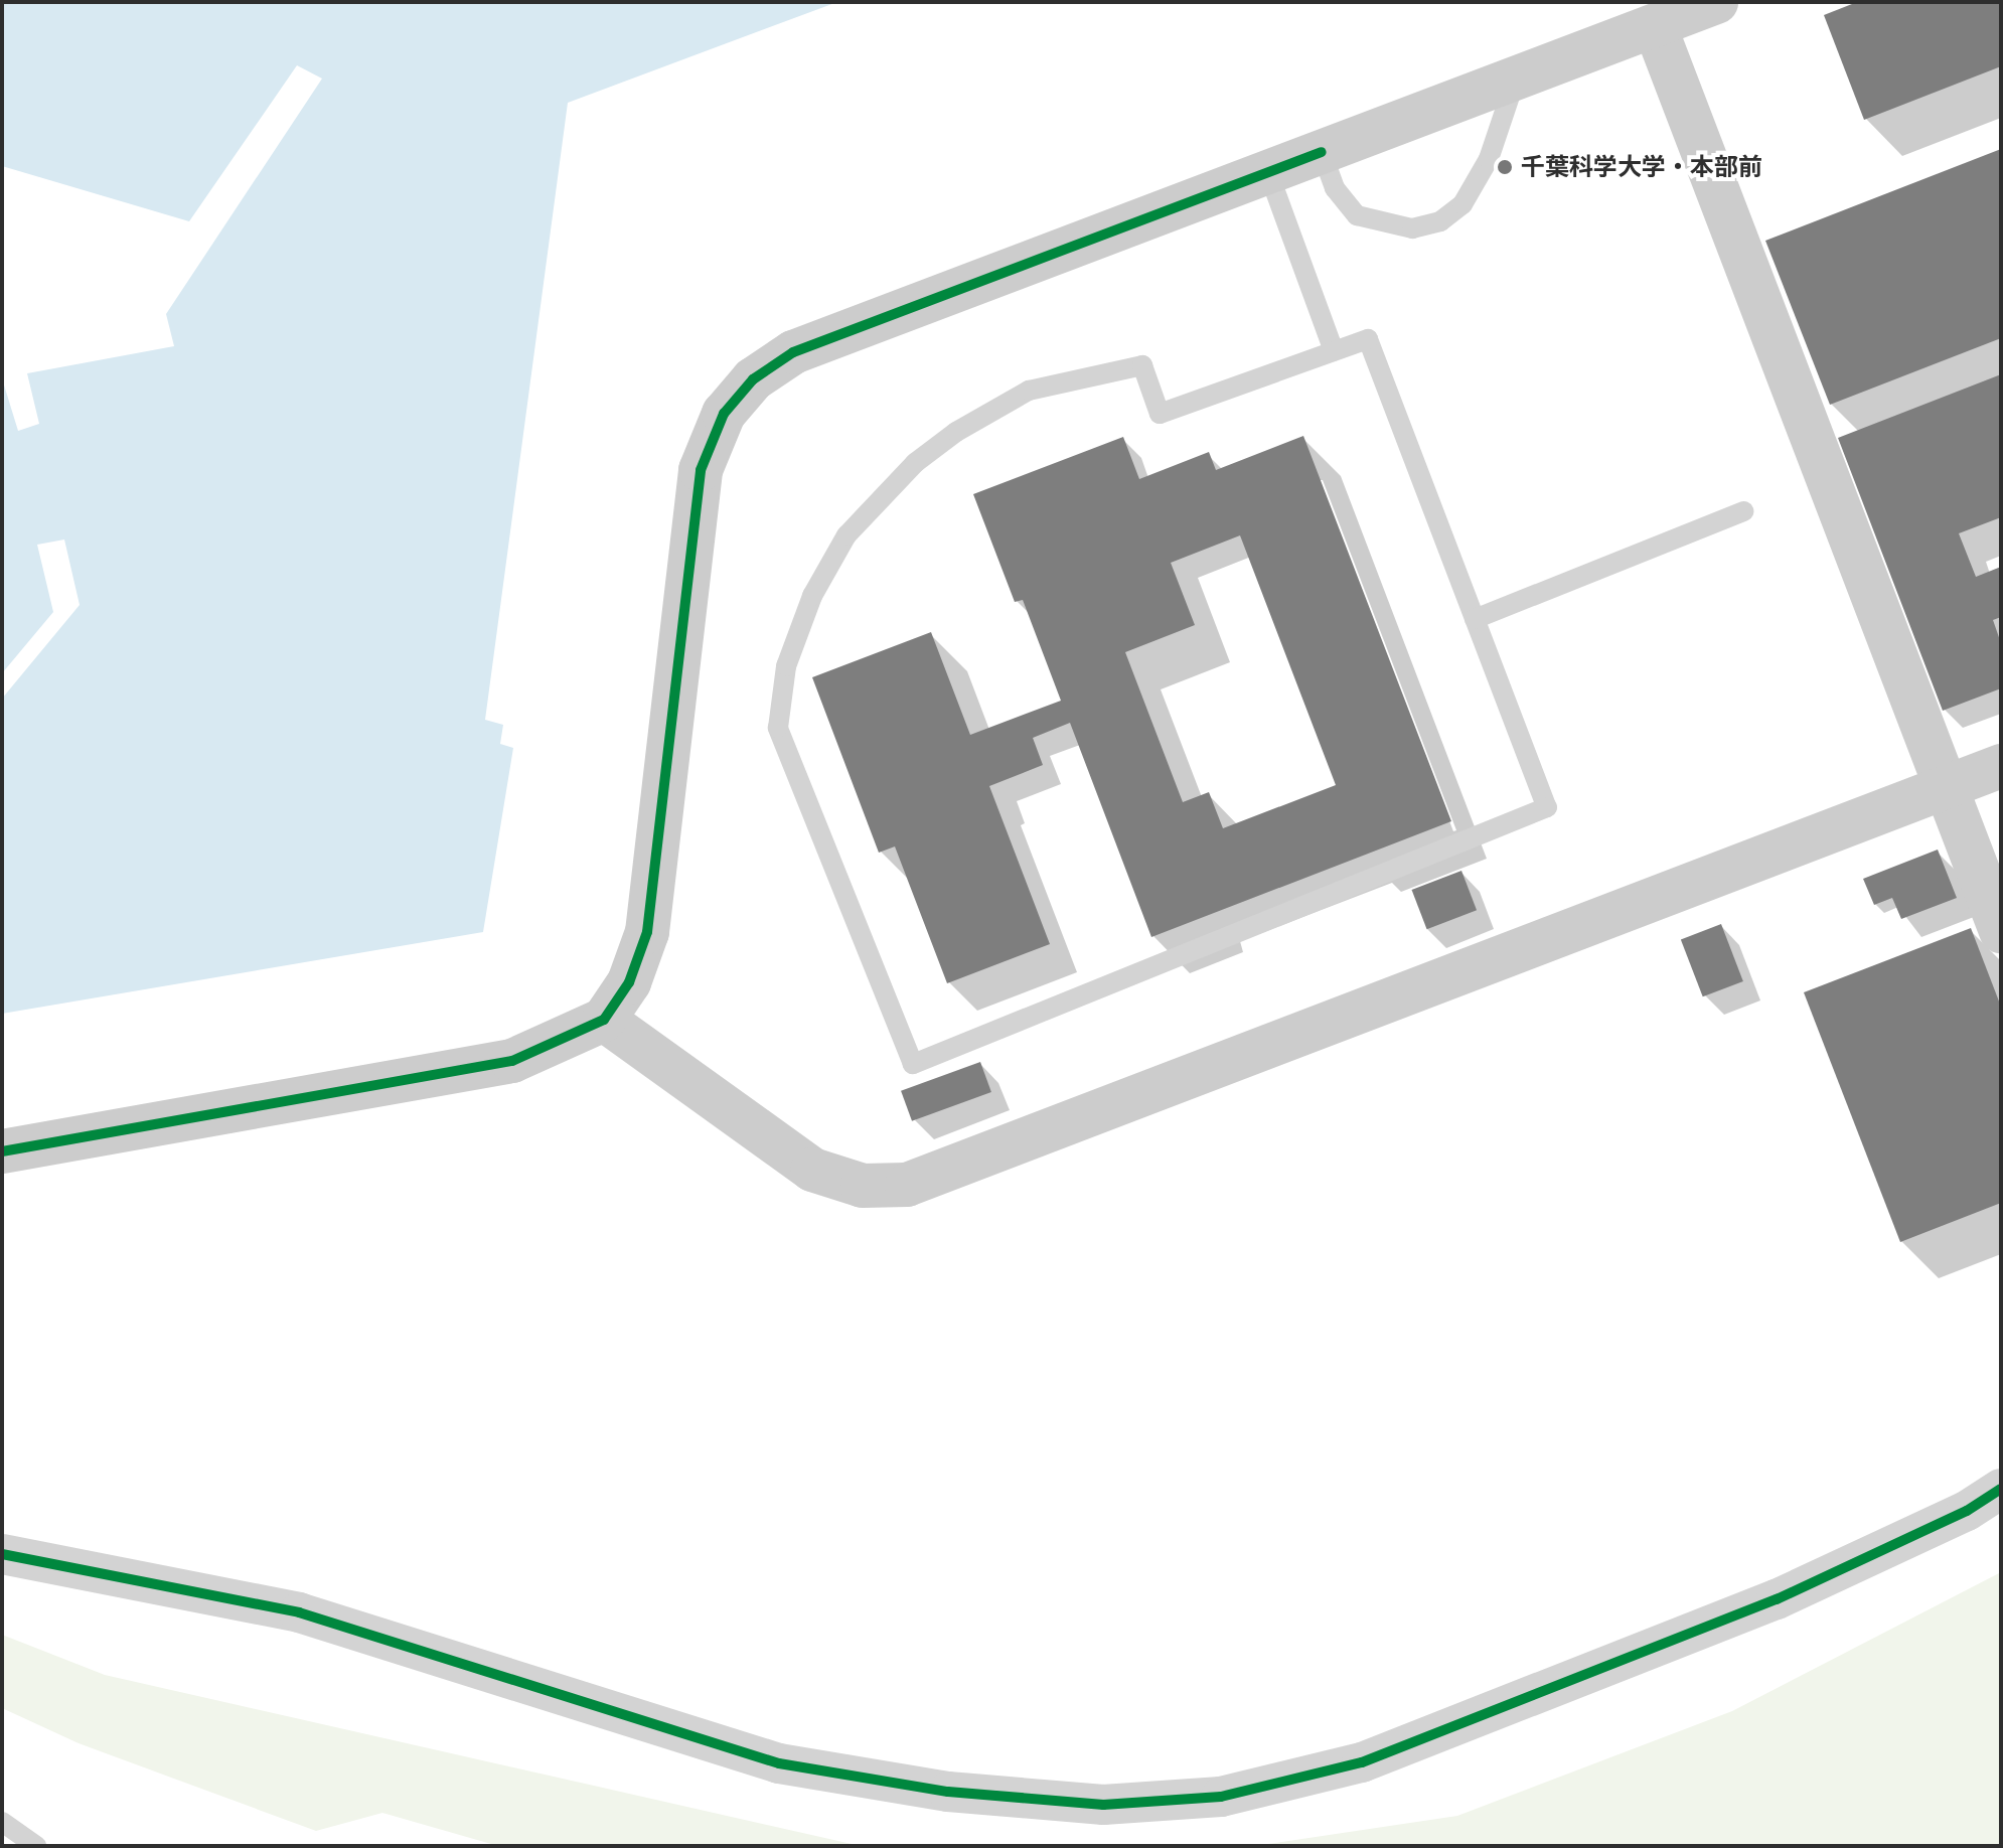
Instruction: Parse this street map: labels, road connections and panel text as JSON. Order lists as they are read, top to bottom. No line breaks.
{"places":["千葉科学大学・本部前"]}
